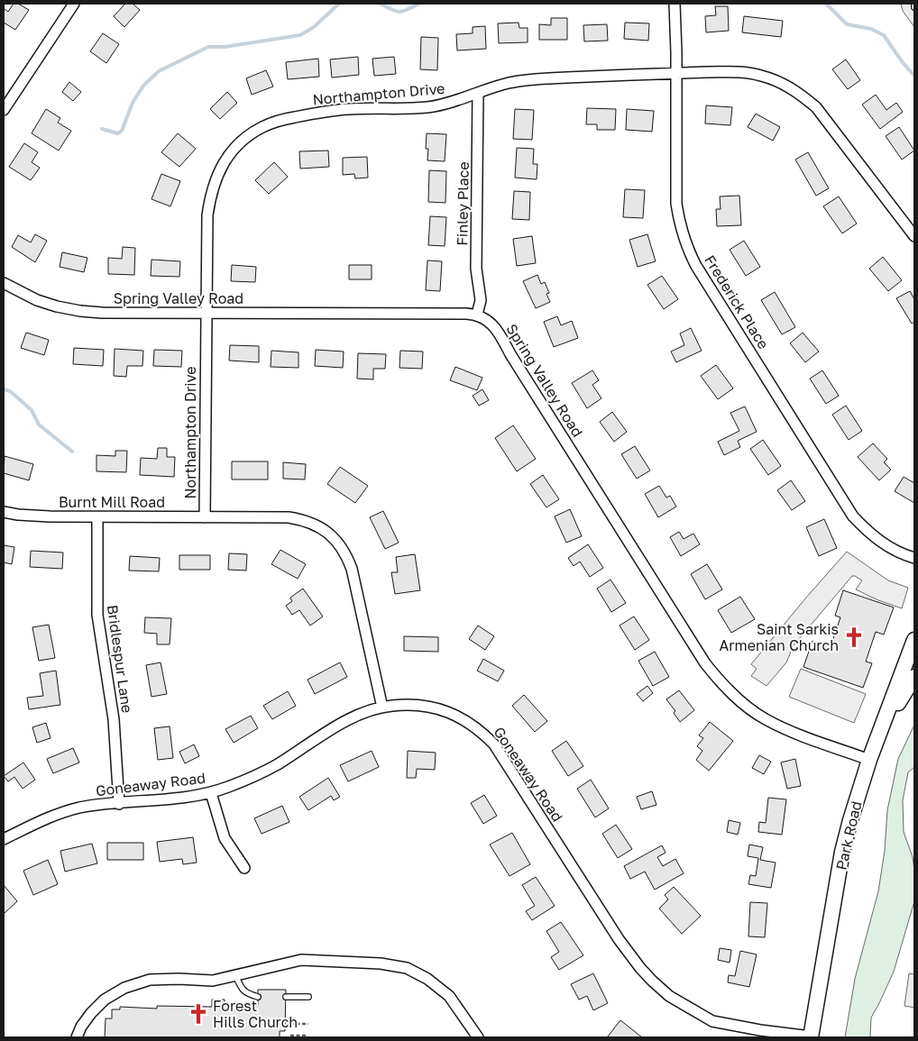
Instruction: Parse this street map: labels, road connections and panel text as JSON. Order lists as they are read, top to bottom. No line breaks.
{"streets":{"main road":["Park Road"],"street":["Northampton Drive","Finley Place","Spring Valley Road","Frederick Place","Burnt Mill Road","Bridlespur Lane","Goneaway Road"]},"crossings":[["Northampton Drive","Finley Place"],["Northampton Drive","Spring Valley Road"],["Northampton Drive","Frederick Place"],["Northampton Drive","Burnt Mill Road"],["Finley Place","Spring Valley Road"],["Spring Valley Road","Park Road"],["Burnt Mill Road","Bridlespur Lane"],["Burnt Mill Road","Goneaway Road"],["Bridlespur Lane","Goneaway Road"],["Goneaway Road","Park Road"]],"places":{"church":["Saint Sarkis Armenian Church","Forest Hills Church"]}}
